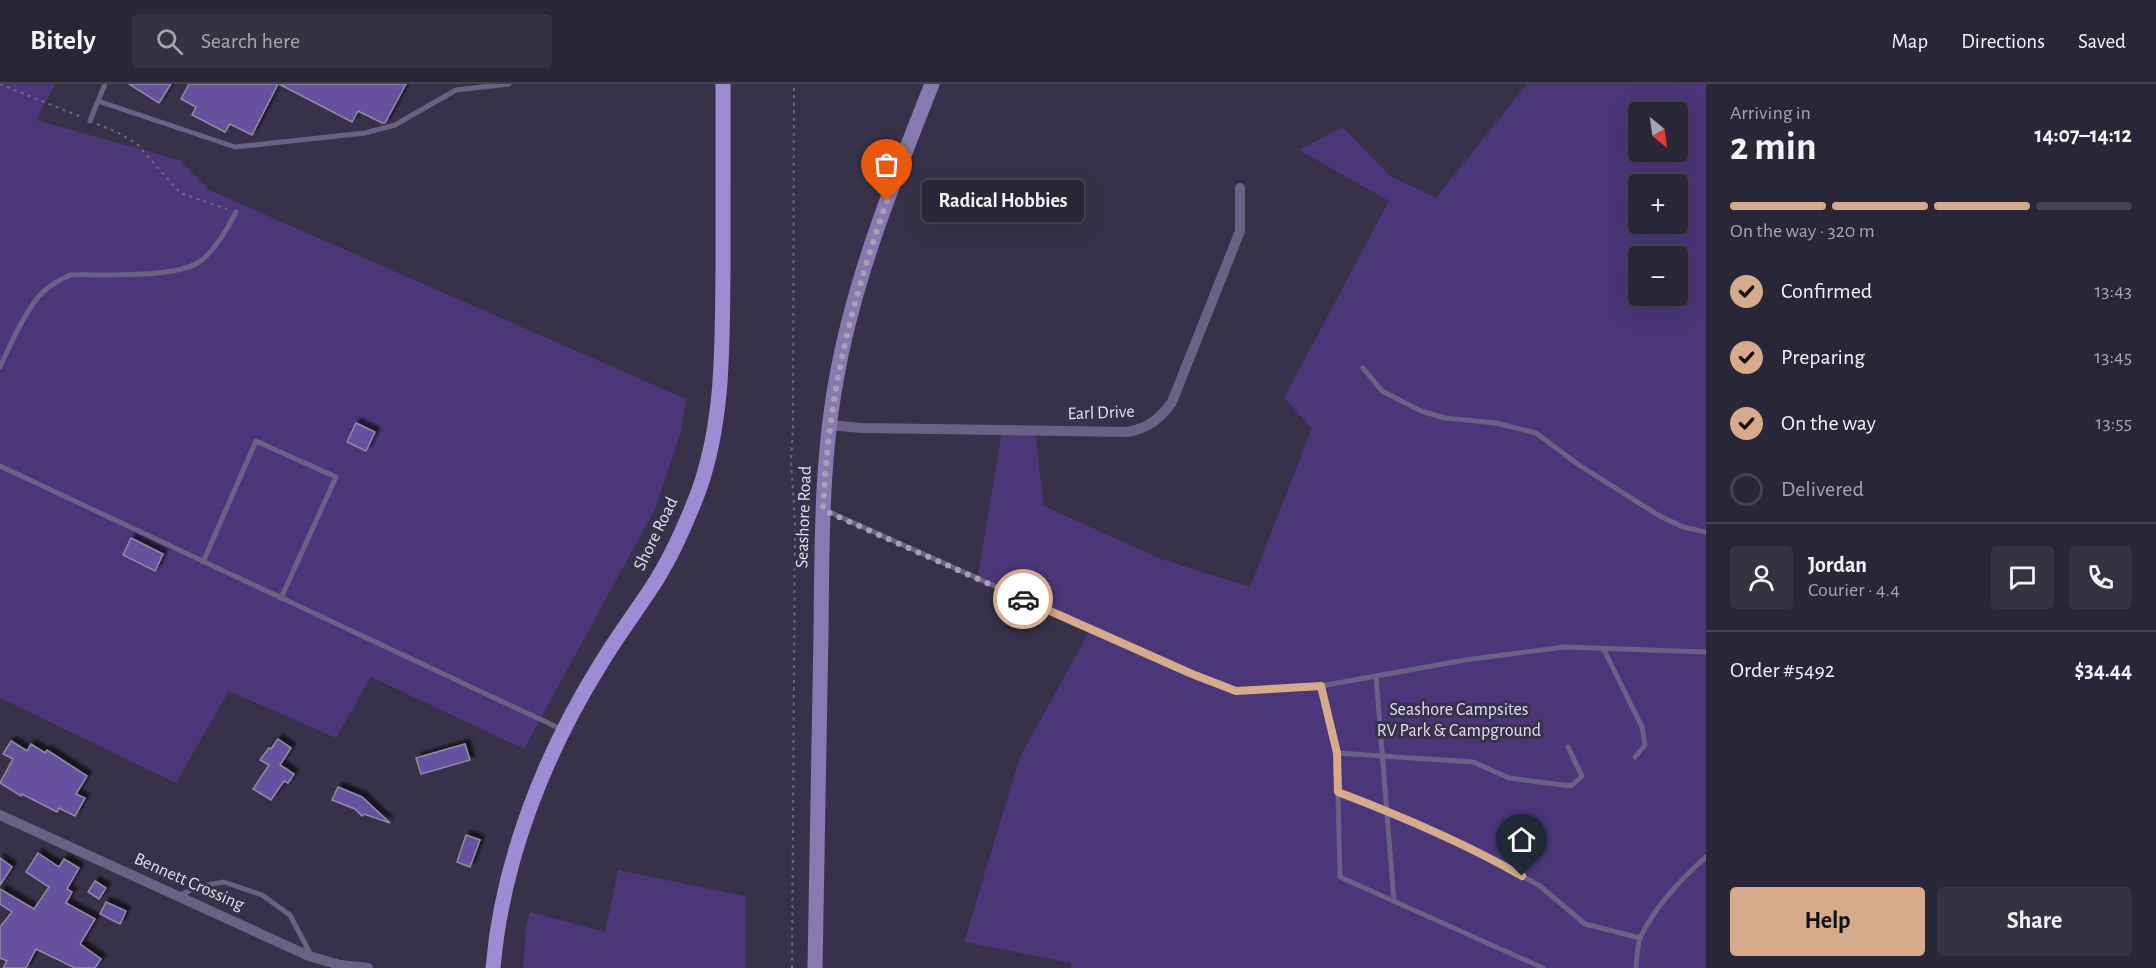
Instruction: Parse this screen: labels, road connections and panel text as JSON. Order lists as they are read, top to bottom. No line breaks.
{"streets":{"main road":["Shore Road"],"street":["Earl Drive","Seashore Road","Bennett Crossing"]},"crossings":[["Earl Drive","Seashore Road"]],"parks":["Seashore Campsites RV Park & Campground"],"places":["Radical Hobbies"],"north":"bottom right","page":{"header":"Bitely","search":"Search here","nav":["Map","Directions","Saved"],"heading":["2 min","Arriving in","14:07–14:12"],"panel":["Jordan","Courier · 4.4","Order #5492","$34.44"],"map_buttons":["+","−"],"bubble":"Radical Hobbies","bar":"On the way · 320 m","list":[["Confirmed","13:43"],["Preparing","13:45"],["On the way","13:55"],"Delivered"],"buttons":["Help","Share"]}}
